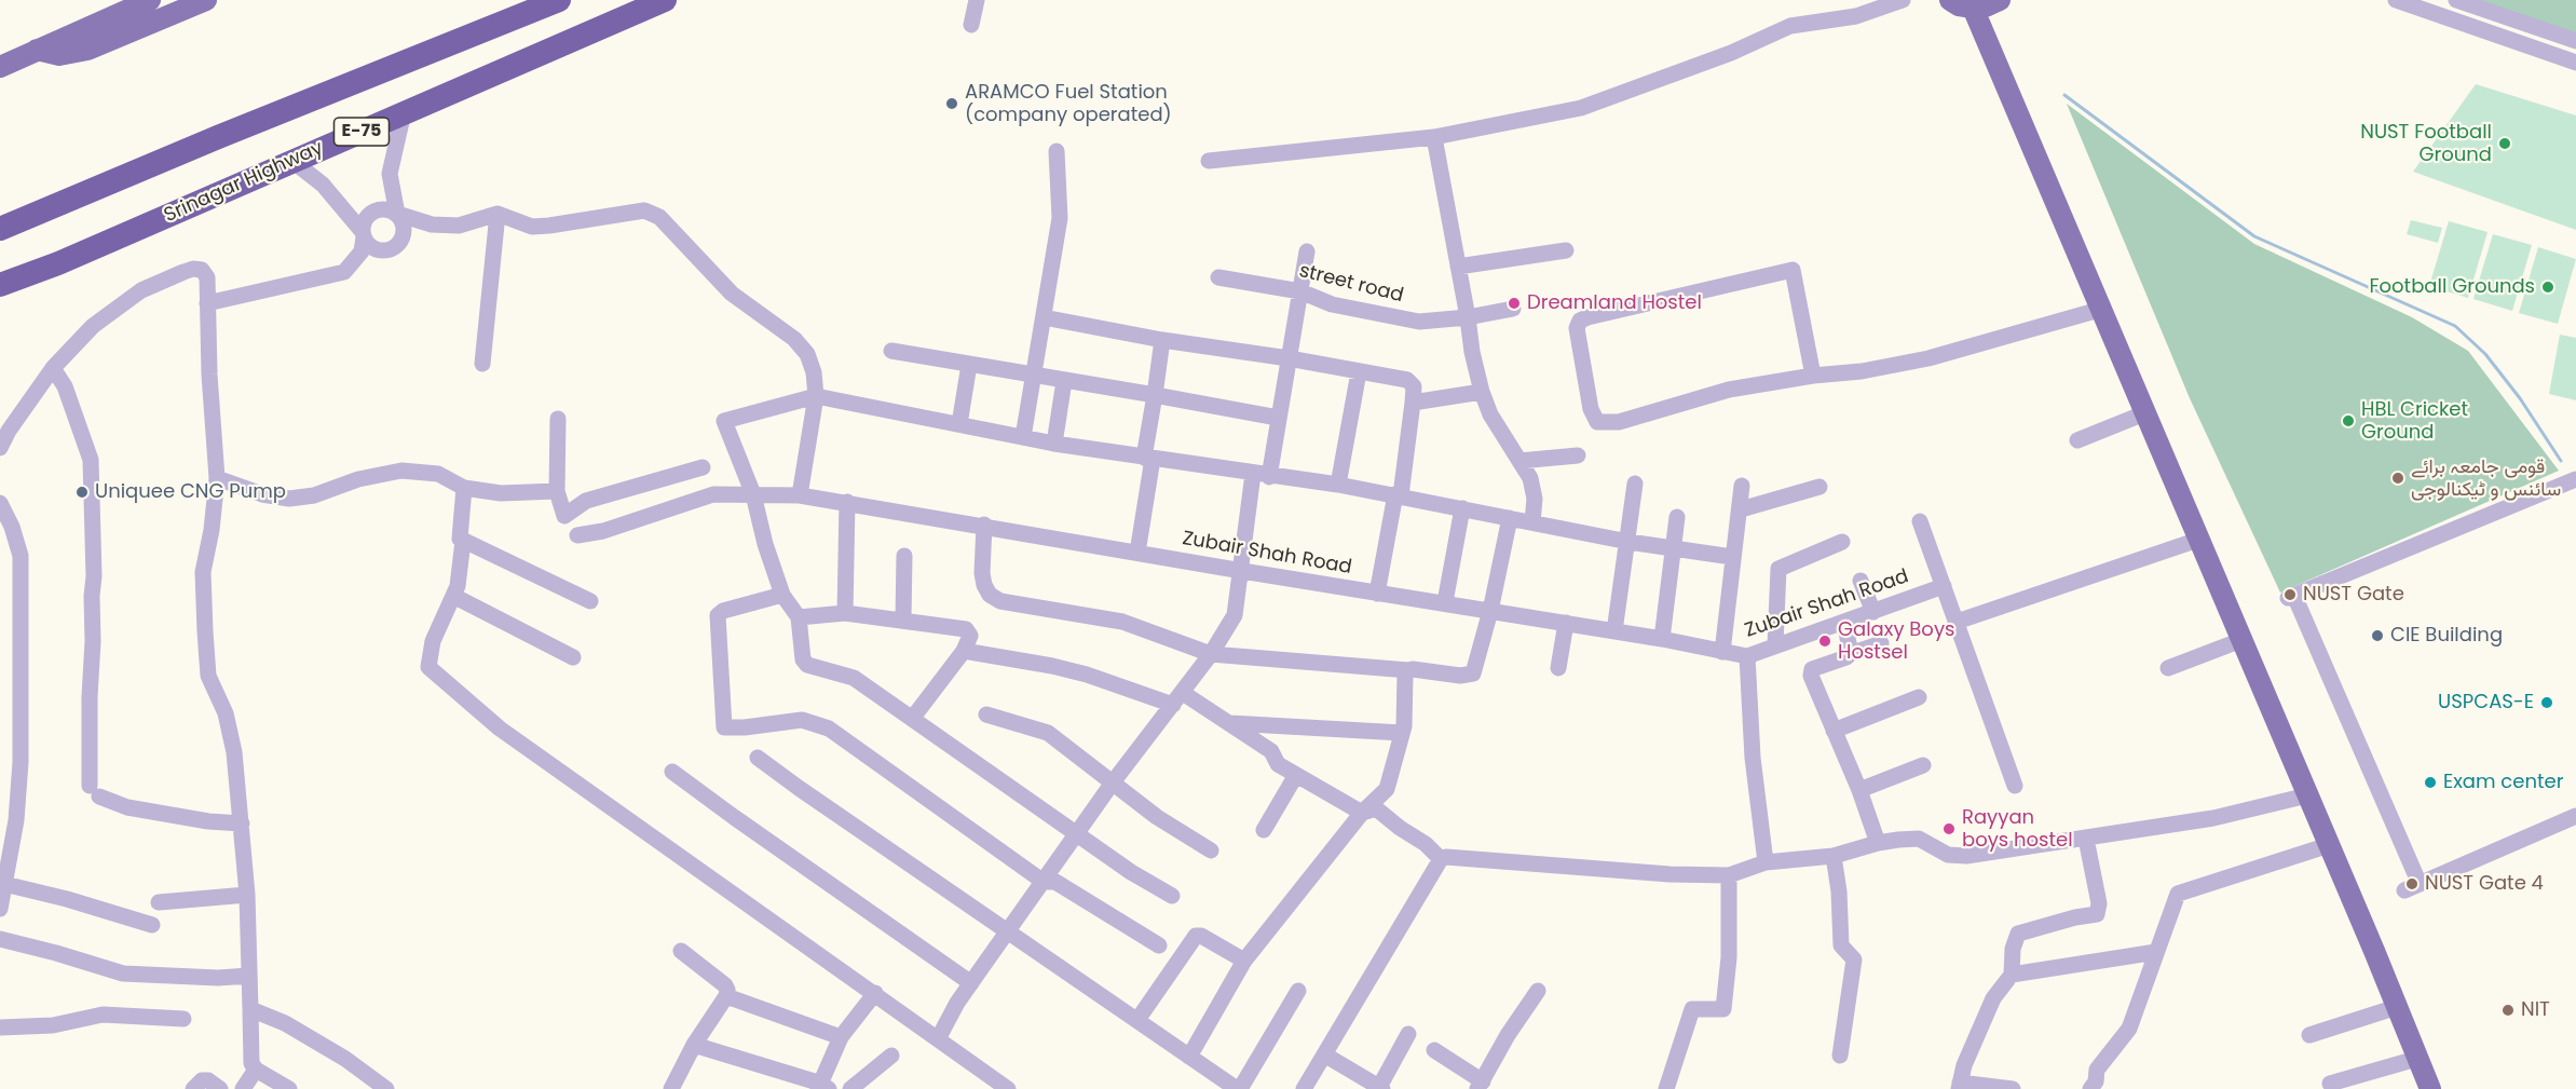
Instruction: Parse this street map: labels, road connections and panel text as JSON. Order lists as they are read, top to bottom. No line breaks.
{"streets":{"highway":["E-75","Srinagar Highway"],"street":["street road","Zubair Shah Road"]},"places":["ARAMCO Fuel Station (company operated)","NUST Football Ground","Football Grounds","Dreamland Hostel","HBL Cricket Ground","قومی جامعہ برائے سائنس و ٹیکنالوجی","Uniquee CNG Pump","NUST Gate","CIE Building","Galaxy Boys Hostsel","USPCAS-E","Exam center","Rayyan boys hostel","NUST Gate 4","NIT"]}
